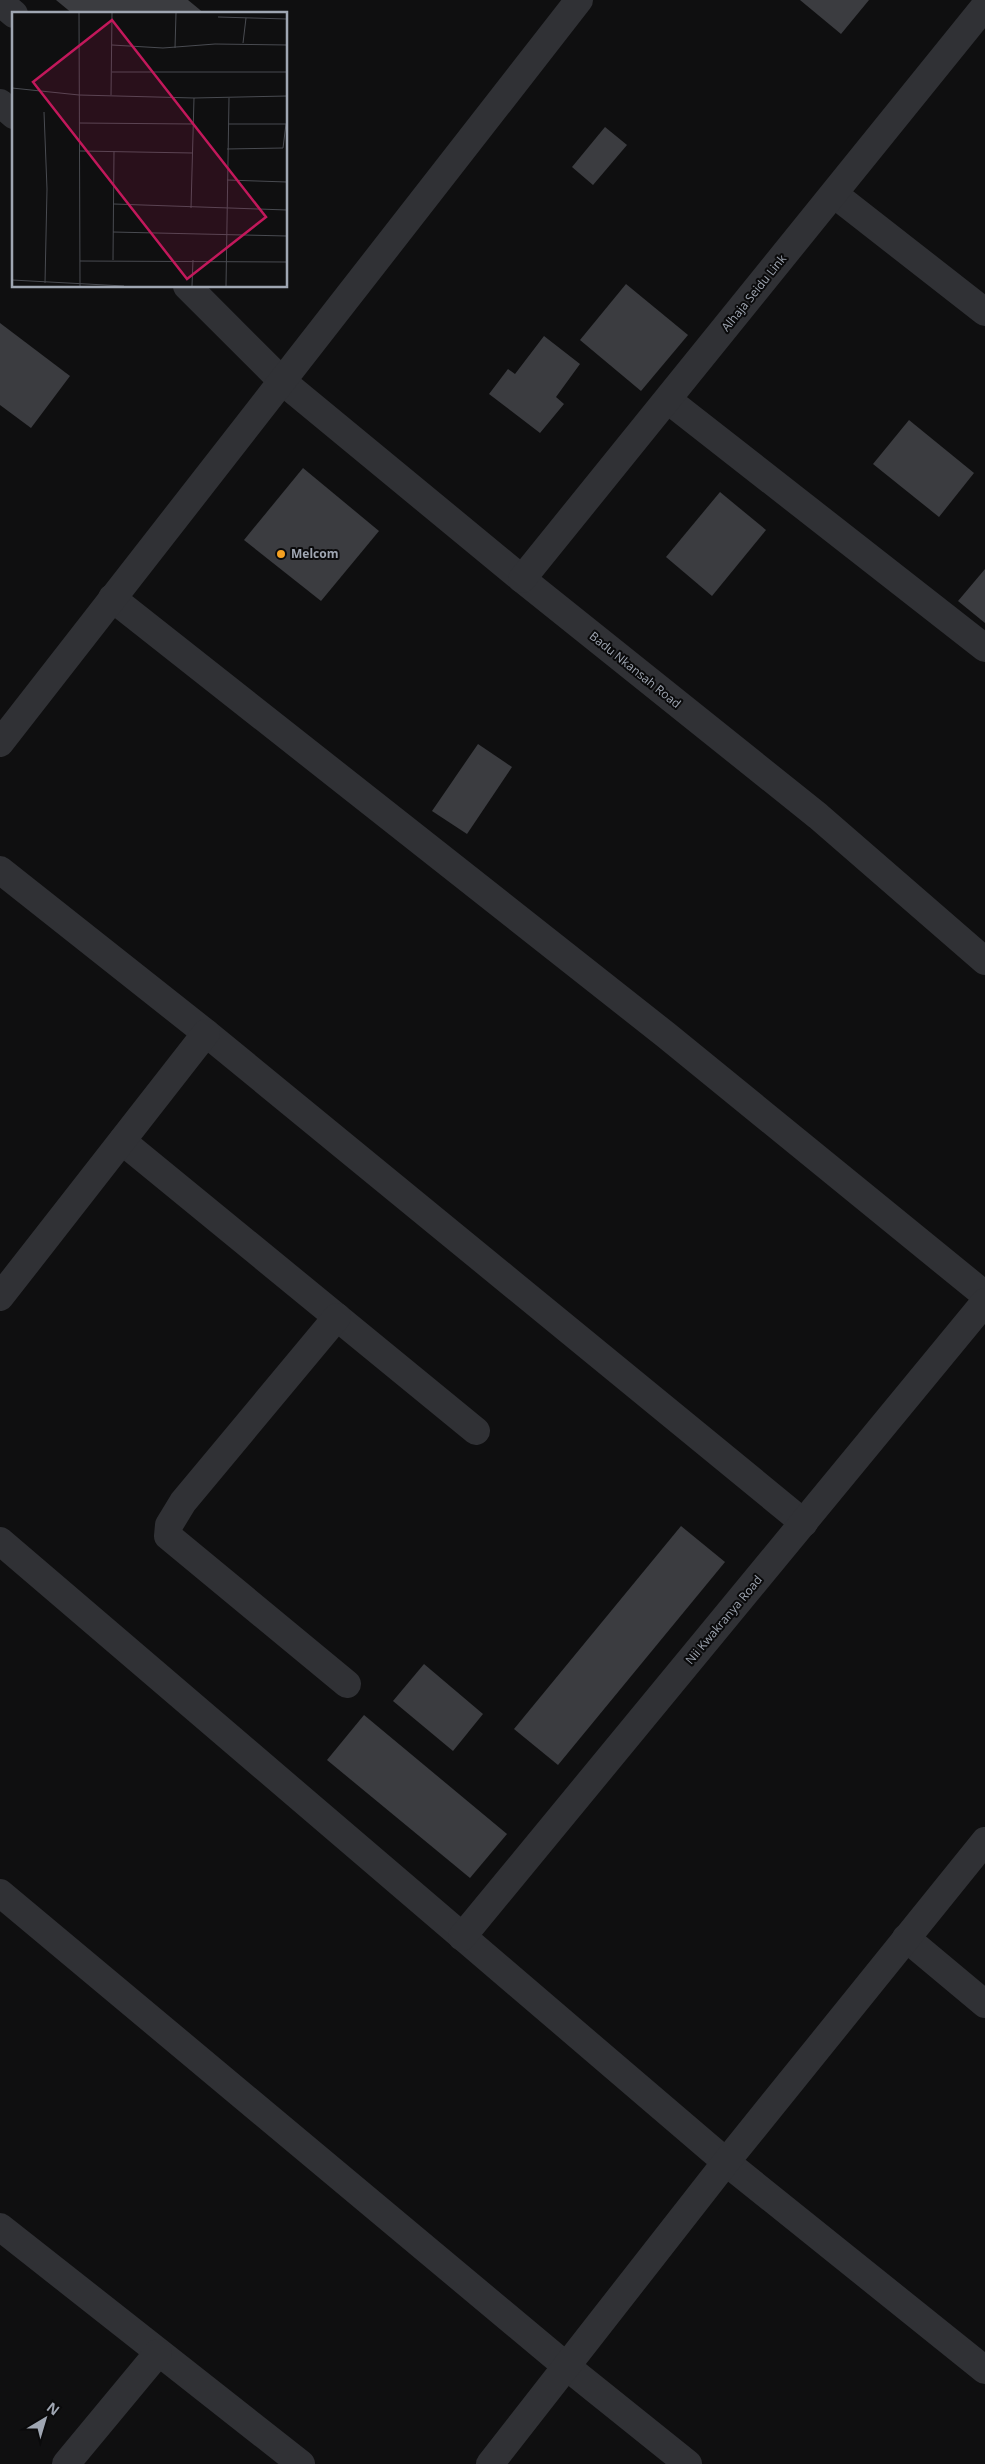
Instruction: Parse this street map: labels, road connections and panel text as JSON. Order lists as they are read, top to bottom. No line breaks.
{"streets":{"street":["Alhaja Seidu Link","Badu Nkansah Road","Nii Kwakranya Road"]},"crossings":[["Alhaja Seidu Link","Badu Nkansah Road"]],"places":["Melcom"],"north":"top right"}
